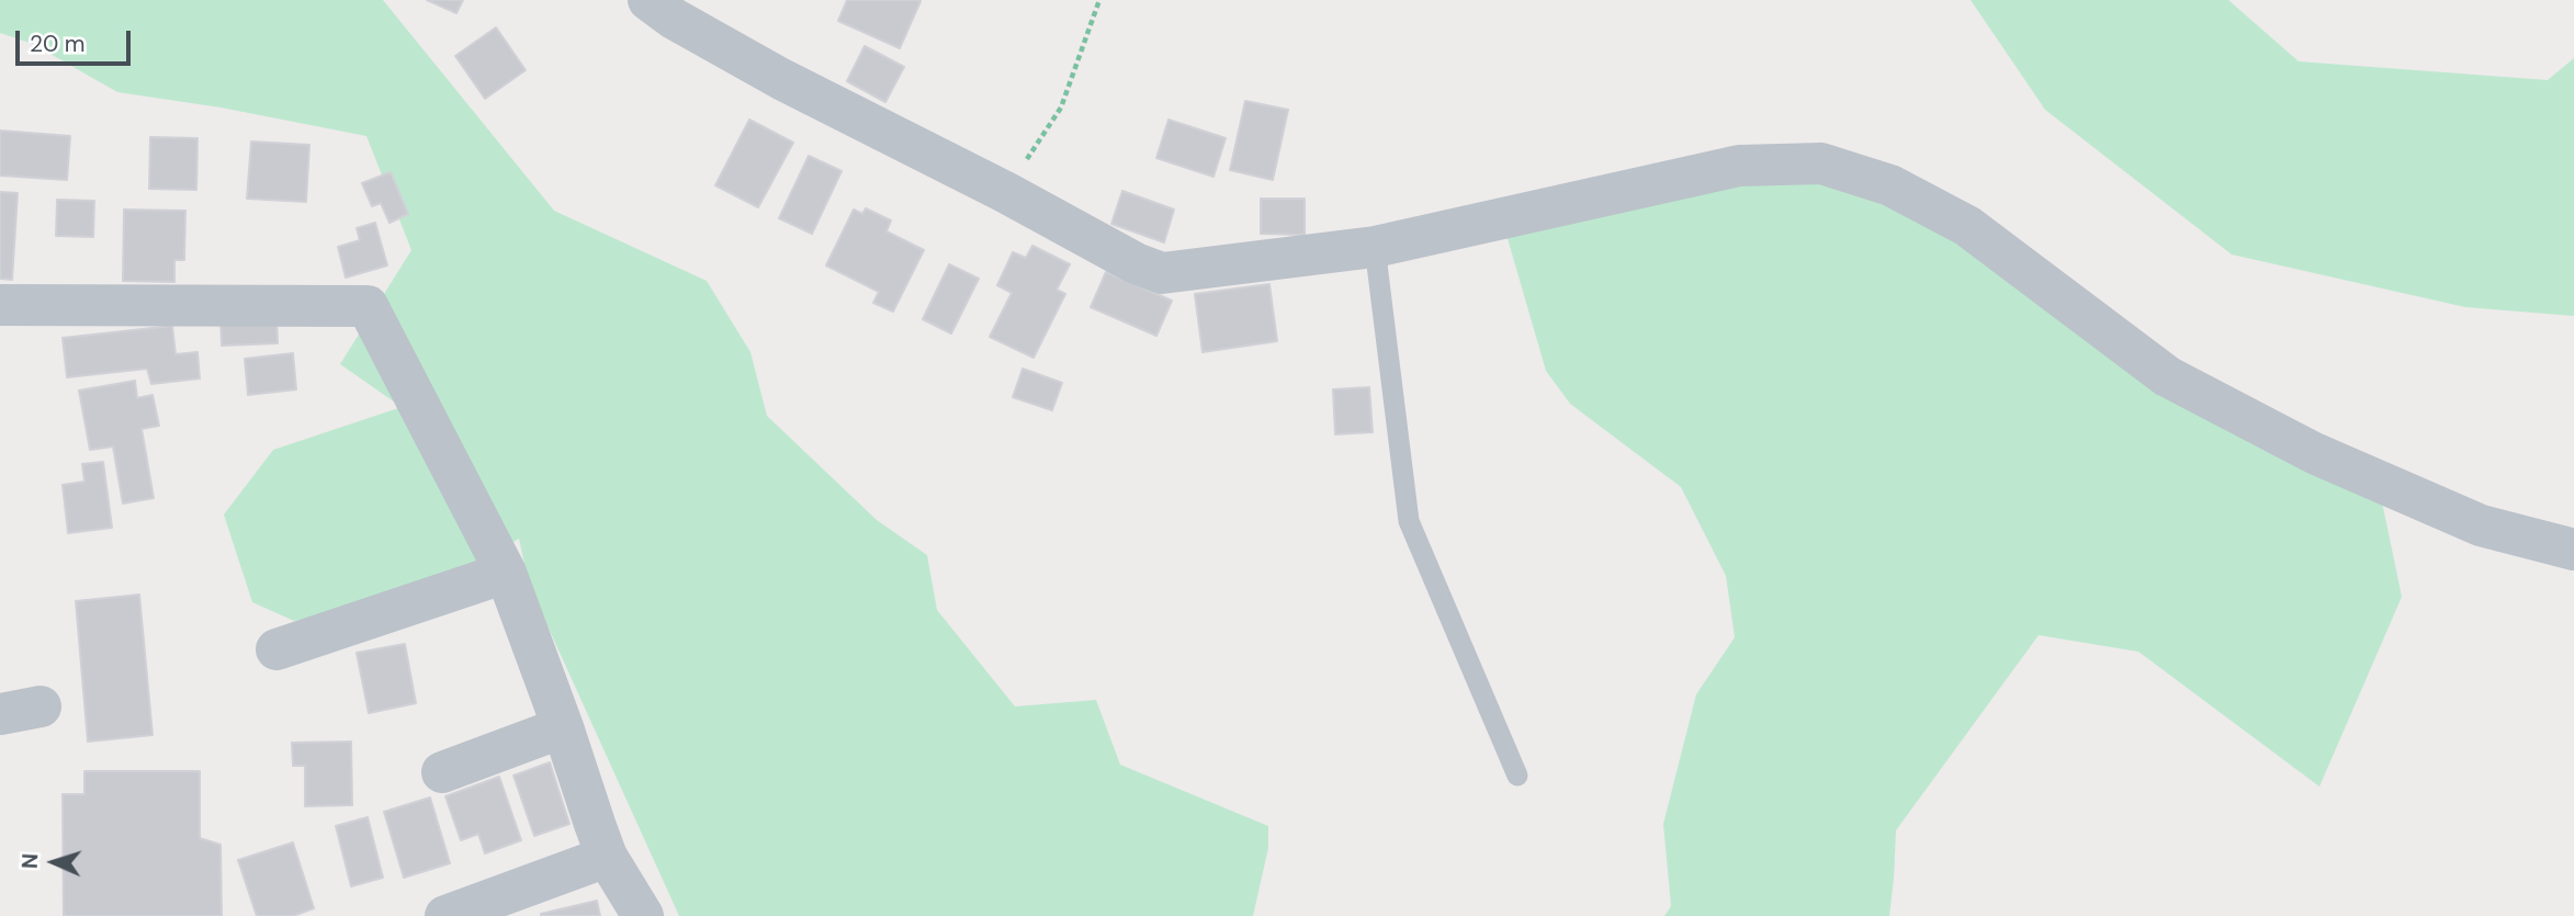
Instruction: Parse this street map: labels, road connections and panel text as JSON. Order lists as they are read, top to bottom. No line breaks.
{"scale_bar":"20 m","north":"left"}
